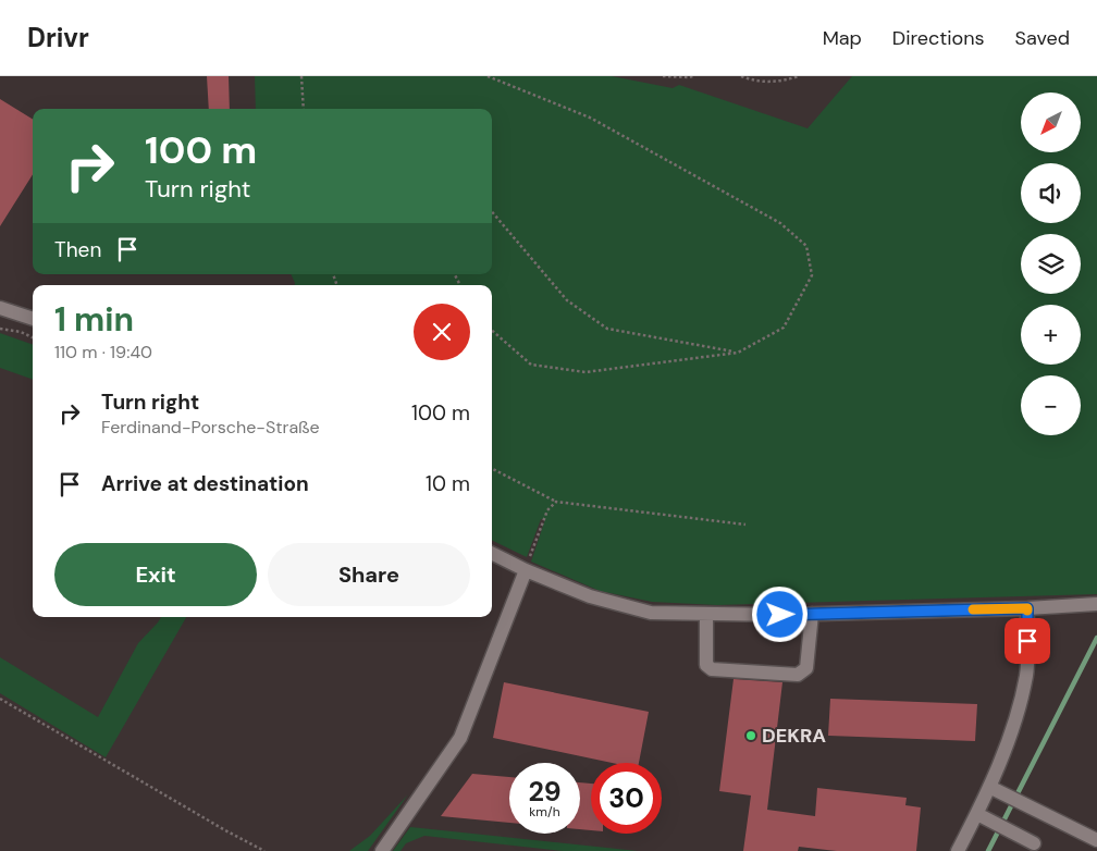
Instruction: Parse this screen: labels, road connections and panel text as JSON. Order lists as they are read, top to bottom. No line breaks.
{"places":["DEKRA"],"north":"bottom left","page":{"header":"Drivr","nav":["Map","Directions","Saved"],"map_buttons":["+","−"],"turn":["100 m","Turn right"],"then":"Then","heading":["1 min","110 m · 19:40"],"list":[{"name":"Turn right","note":"Ferdinand-Porsche-Straße","value":"100 m"},{"name":"Arrive at destination","value":"10 m"}],"buttons":["Exit","Share"],"speed":"29 km/h","limit":"30"}}
